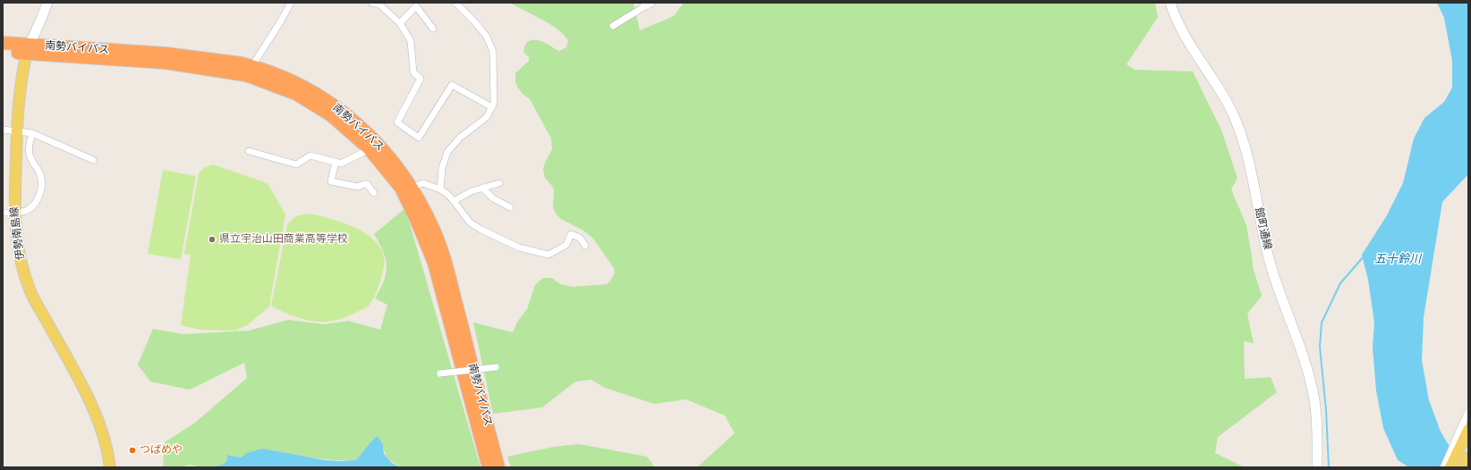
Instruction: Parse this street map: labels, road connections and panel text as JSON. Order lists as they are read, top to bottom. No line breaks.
{"streets":{"highway":["南勢バイパス"],"main road":["館町通線","伊勢南島線"]},"crossings":[["南勢バイパス","伊勢南島線"]],"water":["五十鈴川"],"places":["県立宇治山田商業高等学校","つばめや"]}
